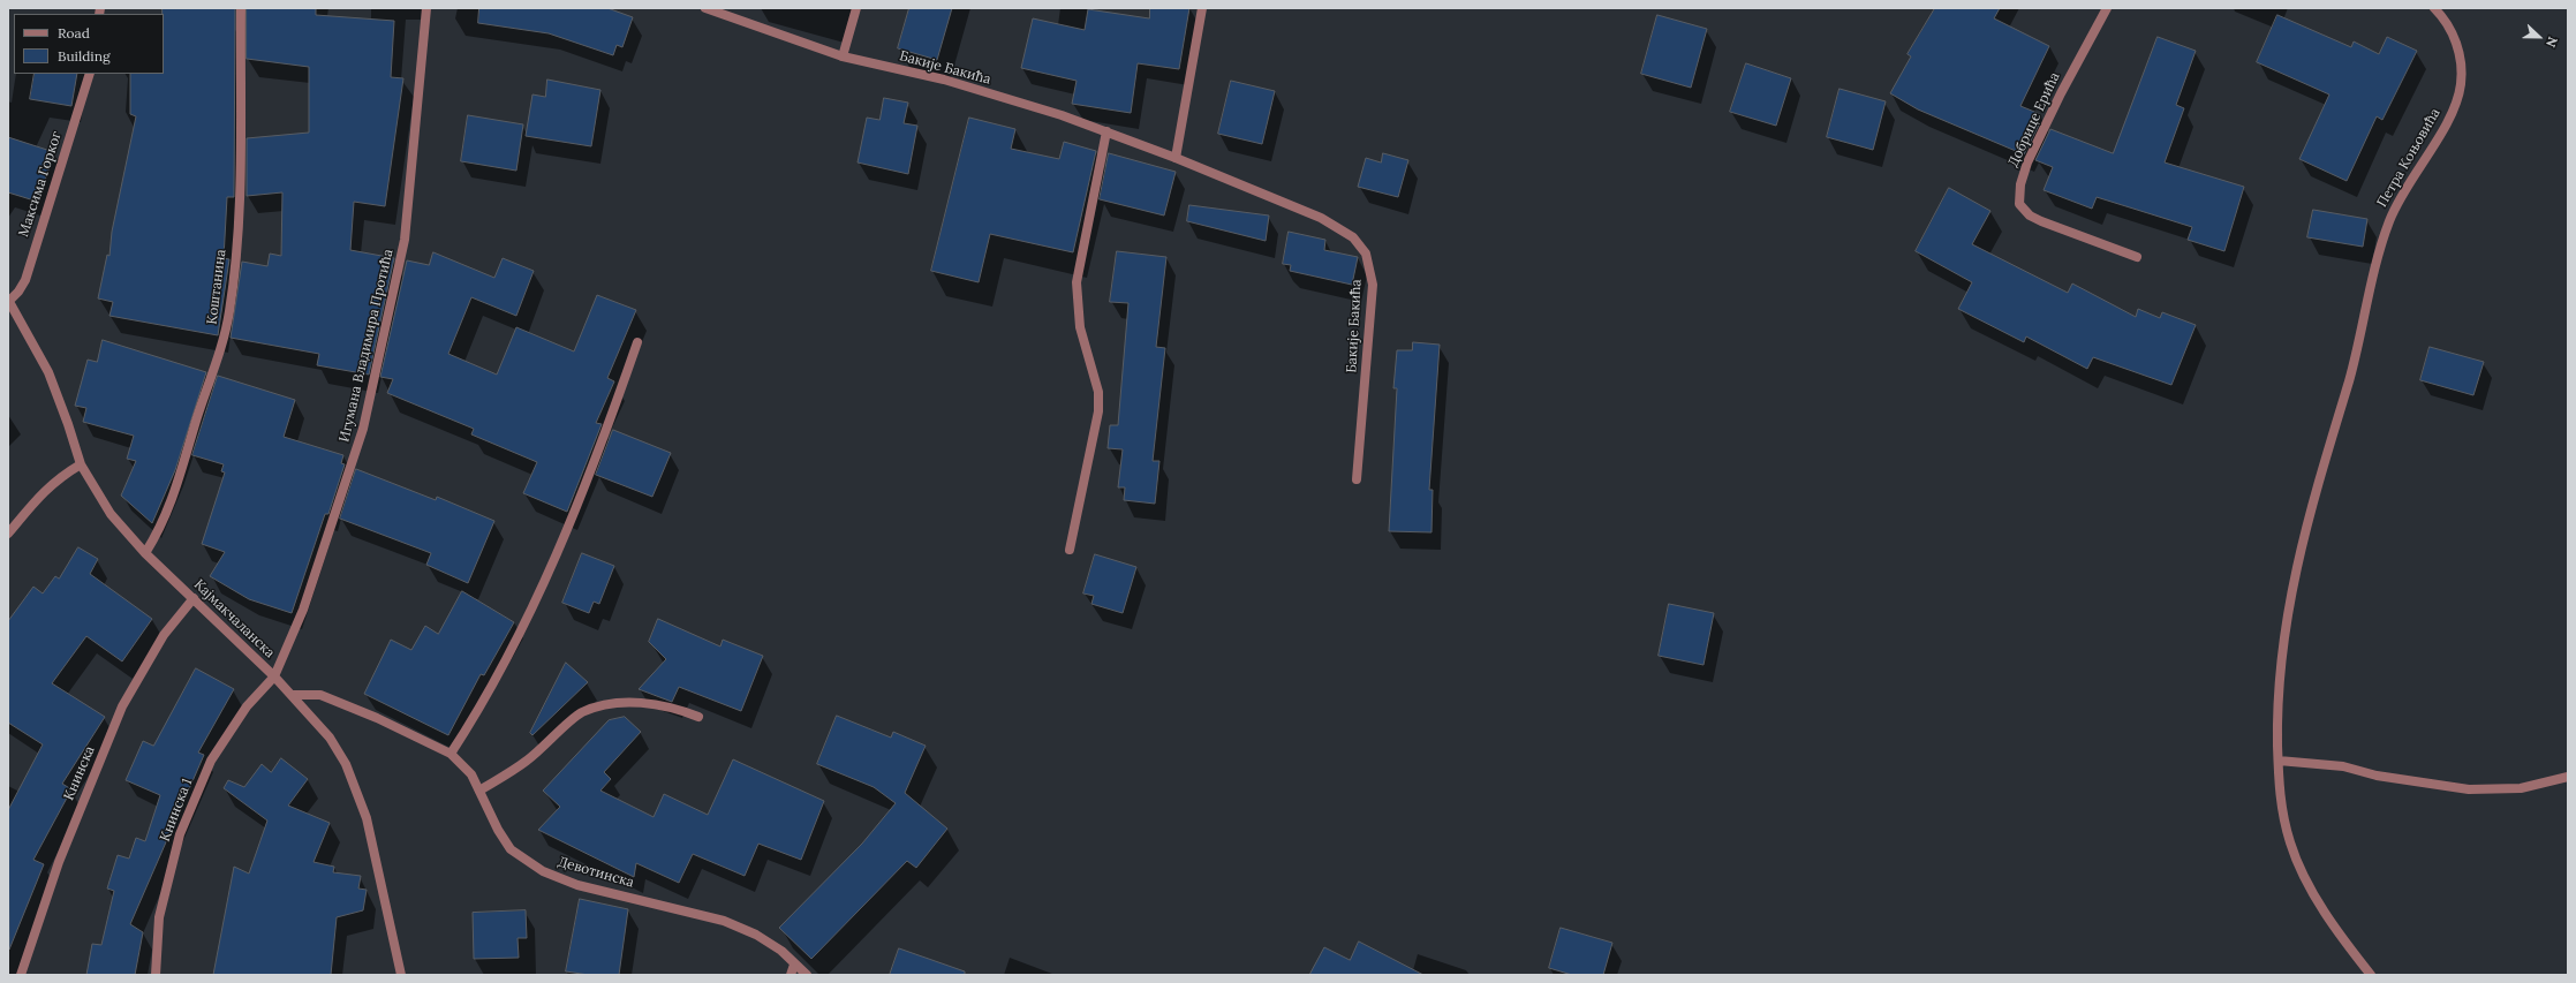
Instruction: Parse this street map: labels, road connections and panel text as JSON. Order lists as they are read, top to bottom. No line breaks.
{"streets":{"street":["Бакије Бакића","Добрице Ерића","Петра Коњовића","Максима Горког","Коштанина","Игумана Владимира Протића","Кајмакчаланска","Книнска","Книнска 1","Девотинска"]},"crossings":[["Максима Горког","Кајмакчаланска"],["Коштанина","Кајмакчаланска"],["Игумана Владимира Протића","Кајмакчаланска"],["Игумана Владимира Протића","Книнска 1"],["Кајмакчаланска","Книнска"],["Кајмакчаланска","Книнска 1"],["Кајмакчаланска","Девотинска"]],"legend":["Road","Building"],"north":"right"}
